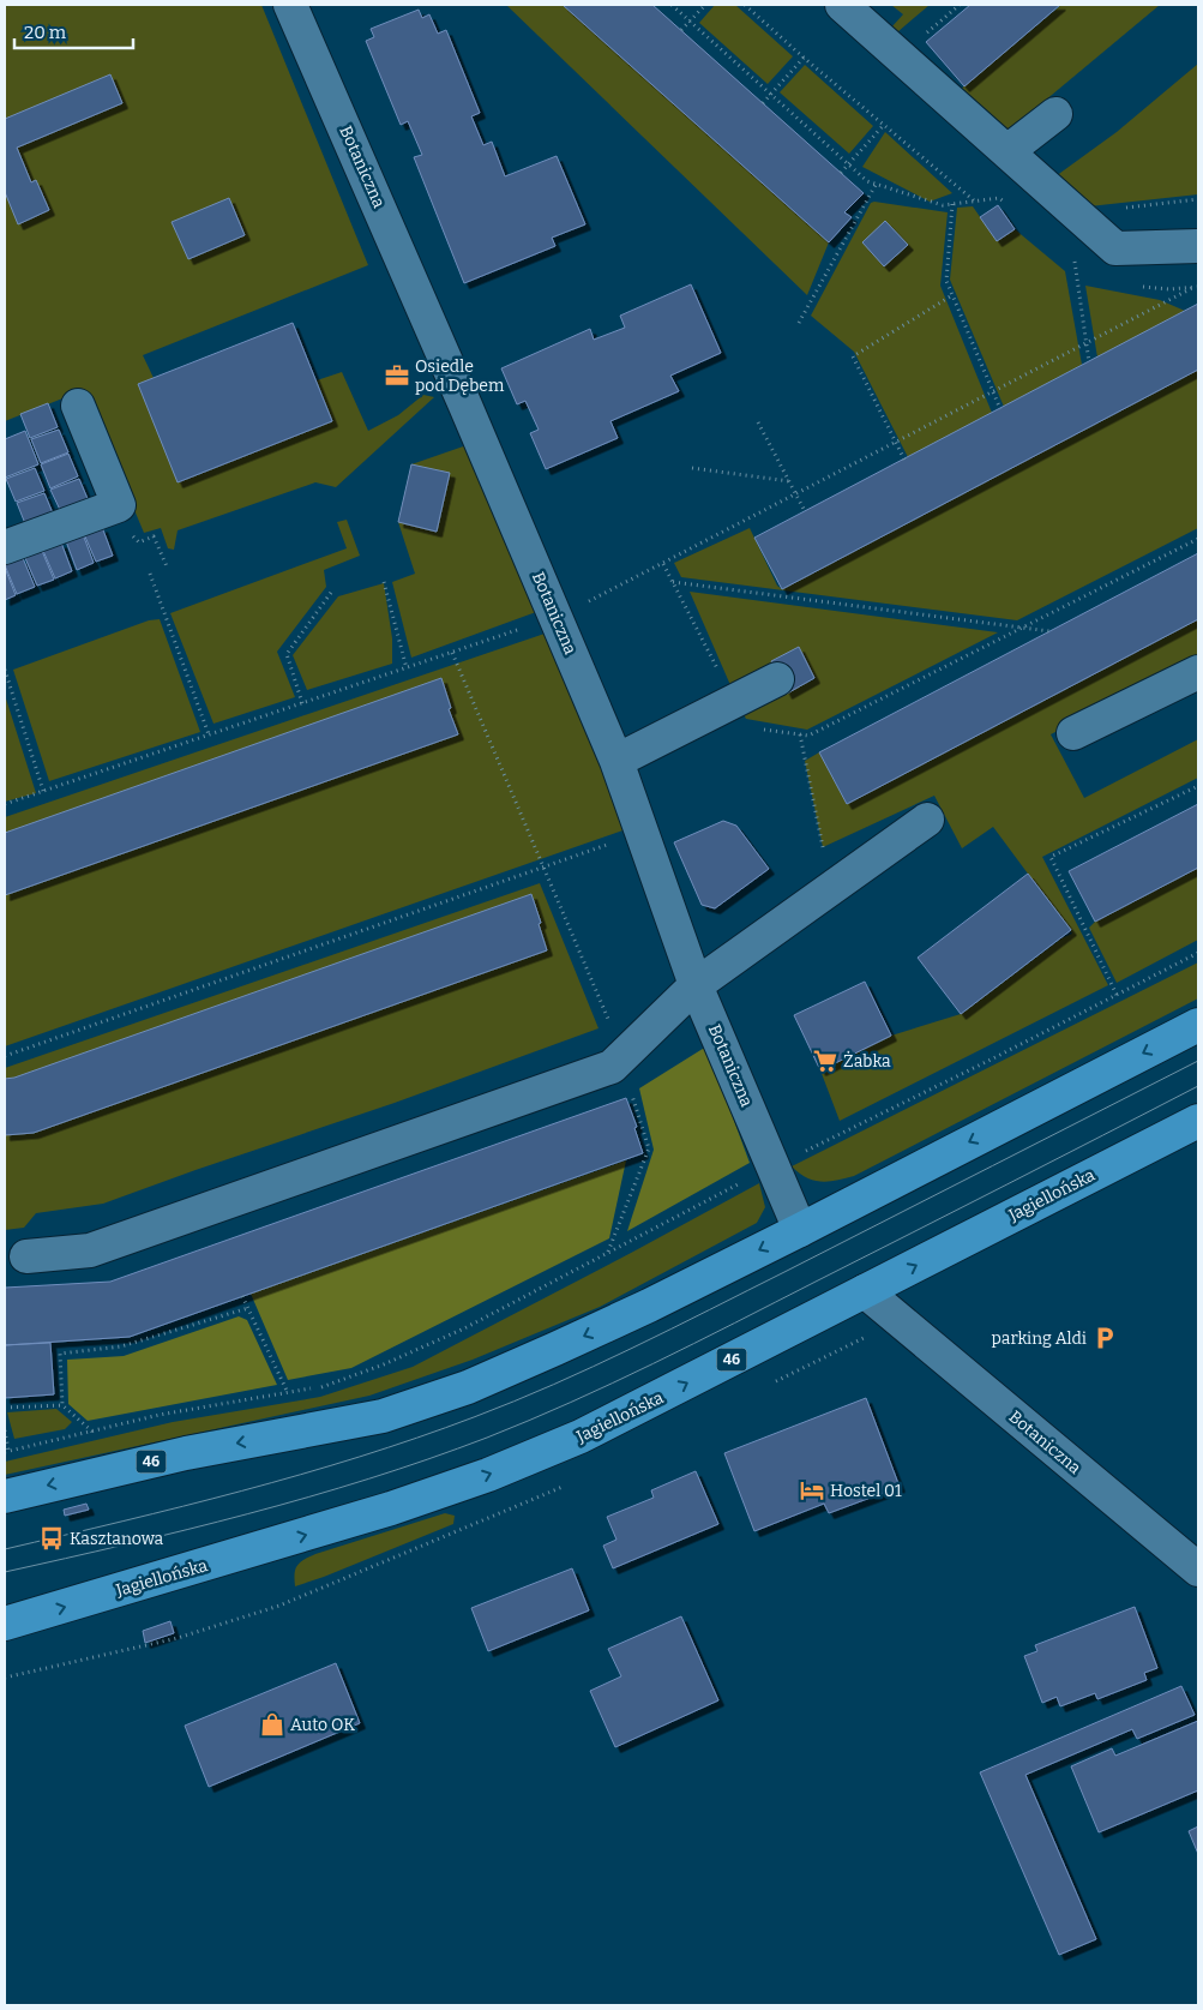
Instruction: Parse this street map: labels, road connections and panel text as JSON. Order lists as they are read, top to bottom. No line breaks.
{"streets":{"main road":["Jagiellońska","46"],"street":["Botaniczna"]},"crossings":[["Botaniczna","Jagiellońska"],["Botaniczna","46"]],"places":{"office":["Osiedle pod Dębem"],"supermarket":["Żabka"],"parking":["parking Aldi"],"hotel":["Hostel 01"],"bus stop":["Kasztanowa"],"shop":["Auto OK"]},"scale_bar":"20 m"}
